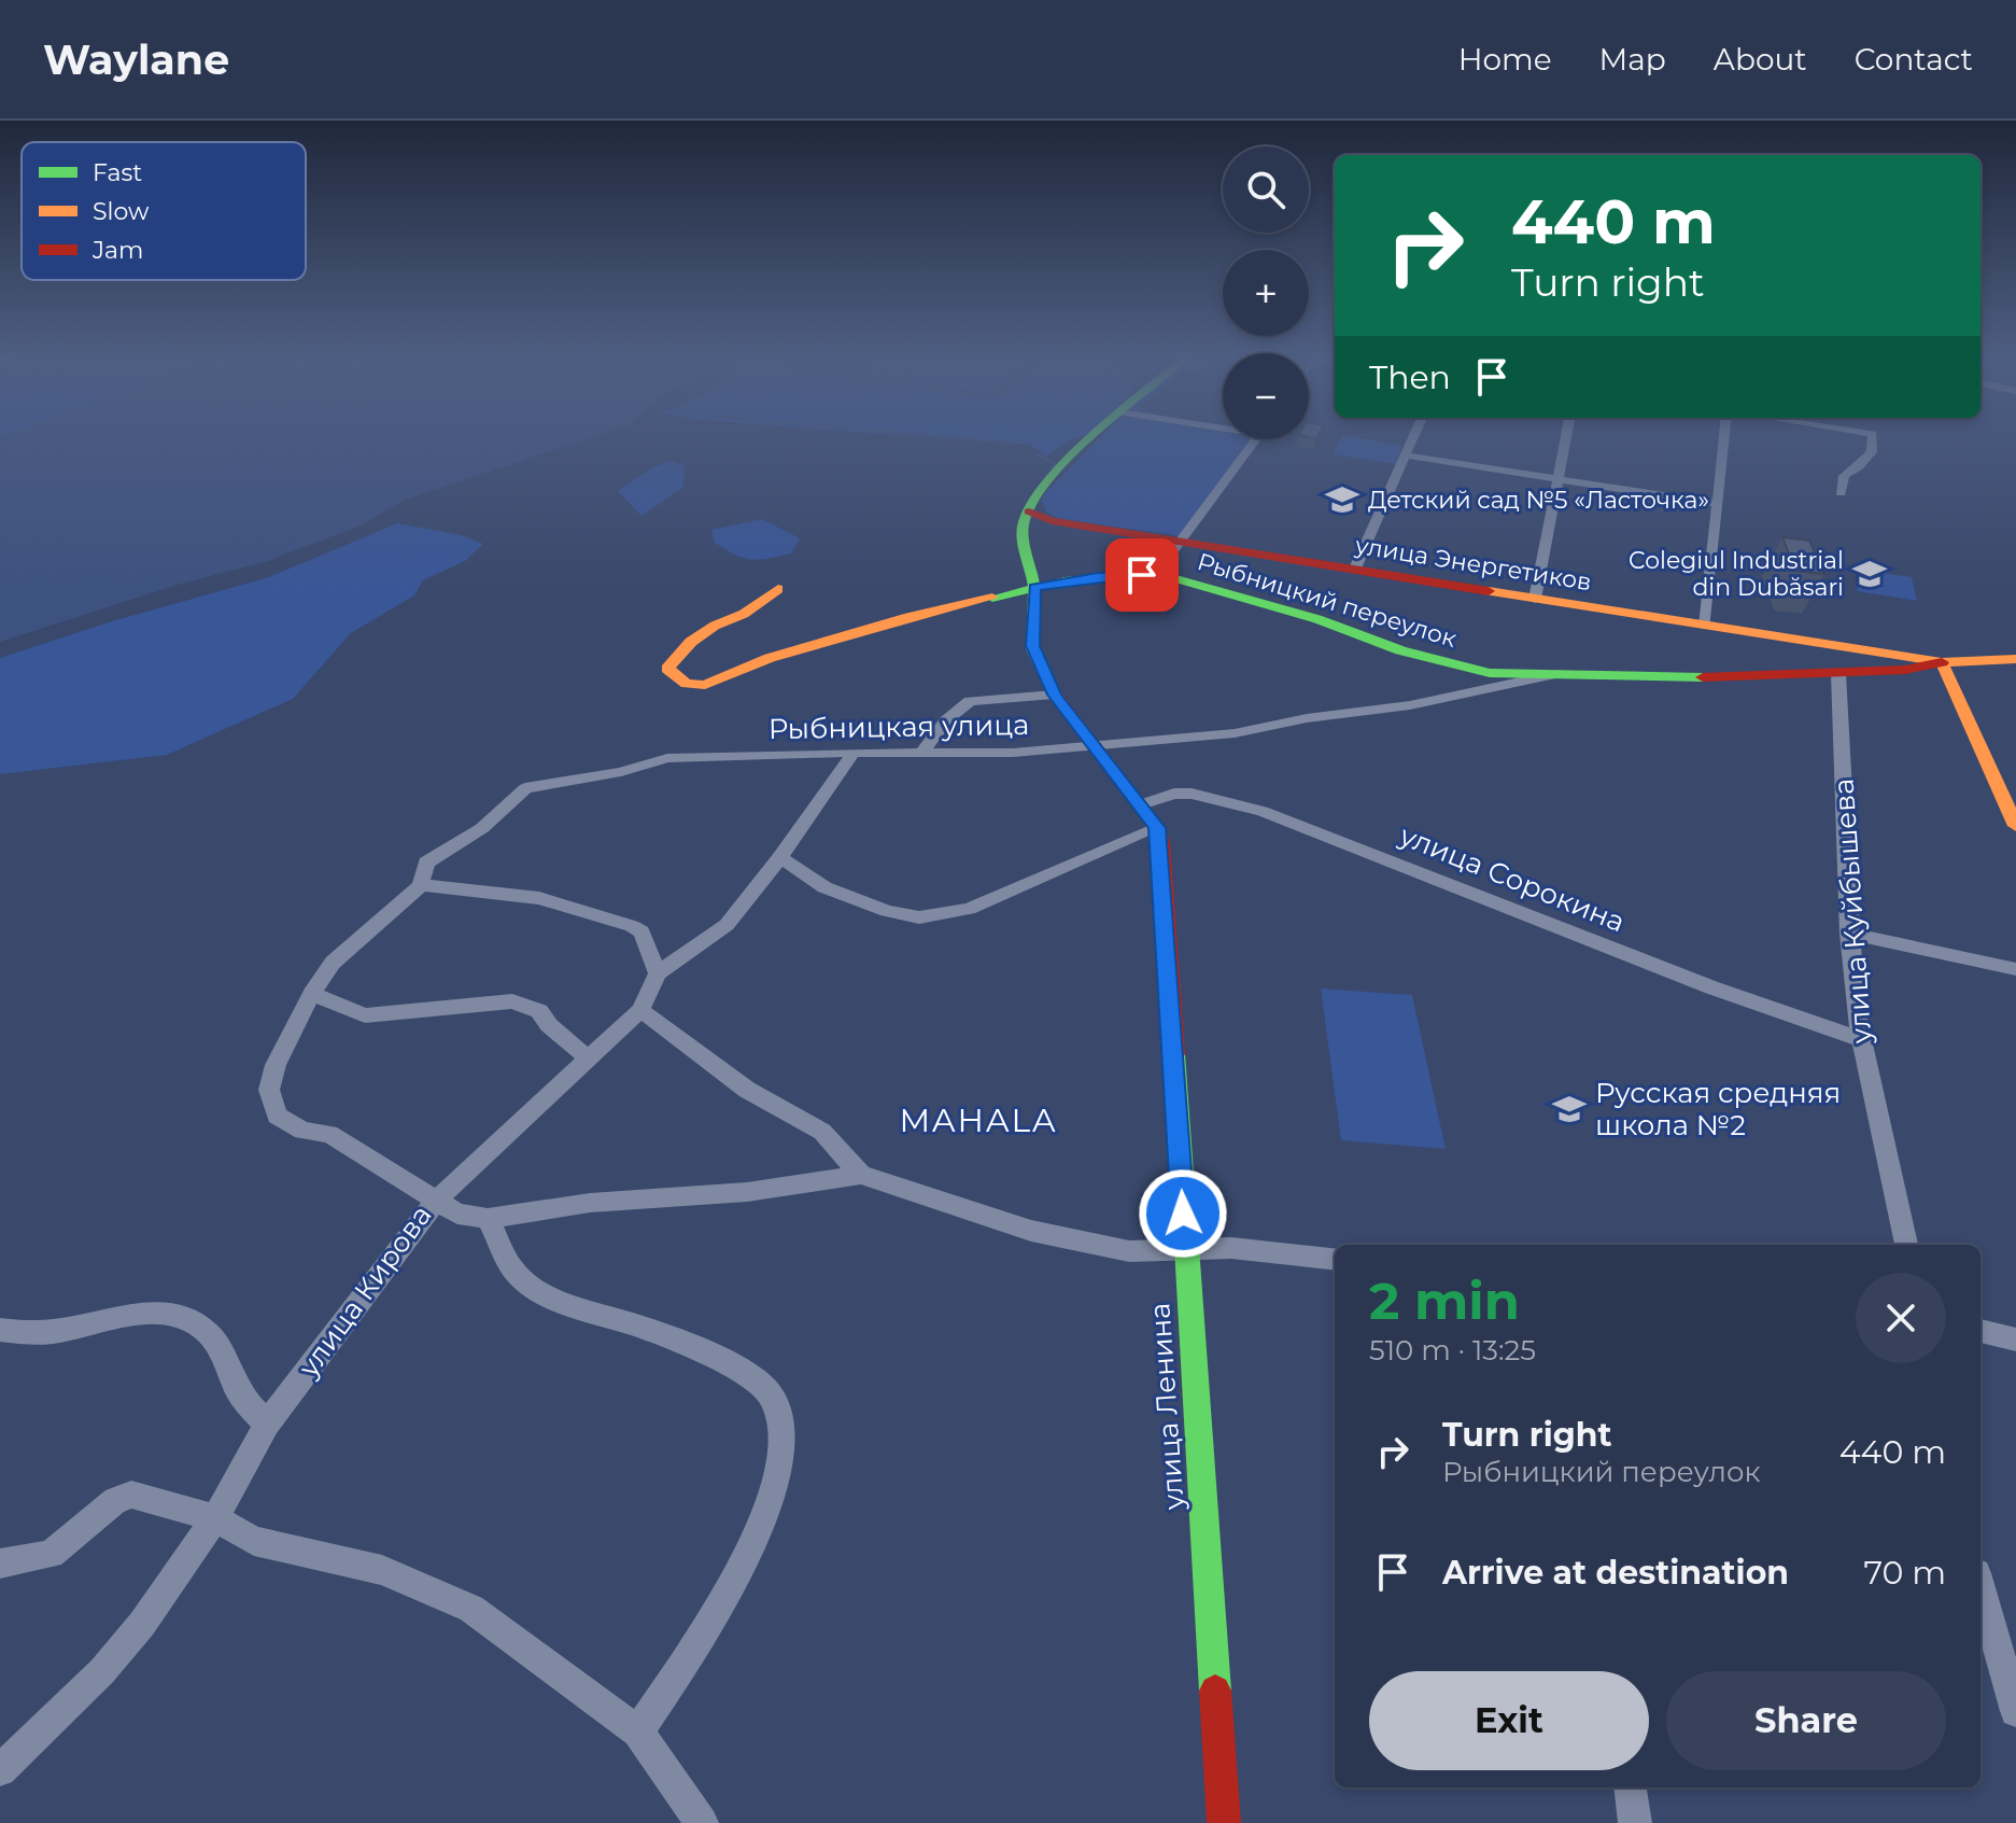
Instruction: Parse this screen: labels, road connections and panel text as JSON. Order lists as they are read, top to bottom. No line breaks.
{"streets":{"street":["улица Энергетиков","Рыбницкий переулок","Рыбницкая улица","улица Сорокина","улица Куйбышева","улица Кирова","улица Ленина"]},"crossings":[["улица Энергетиков","Рыбницкий переулок"],["Рыбницкий переулок","Рыбницкая улица"],["Рыбницкий переулок","улица Куйбышева"],["Рыбницкая улица","улица Кирова"],["улица Сорокина","улица Куйбышева"]],"districts":["MAHALA"],"places":{"school or university":["Детский сад №5 «Ласточка»","Colegiul Industrial din Dubăsari","Русская средняя школа №2"]},"legend":["Fast","Slow","Jam"],"page":{"header":"Waylane","nav":["Home","Map","About","Contact"],"map_buttons":["+","−"],"turn":["440 m","Turn right"],"then":"Then","heading":["2 min","510 m · 13:25"],"list":[{"name":"Turn right","note":"Рыбницкий переулок","value":"440 m"},{"name":"Arrive at destination","value":"70 m"}],"buttons":["Exit","Share"]}}
